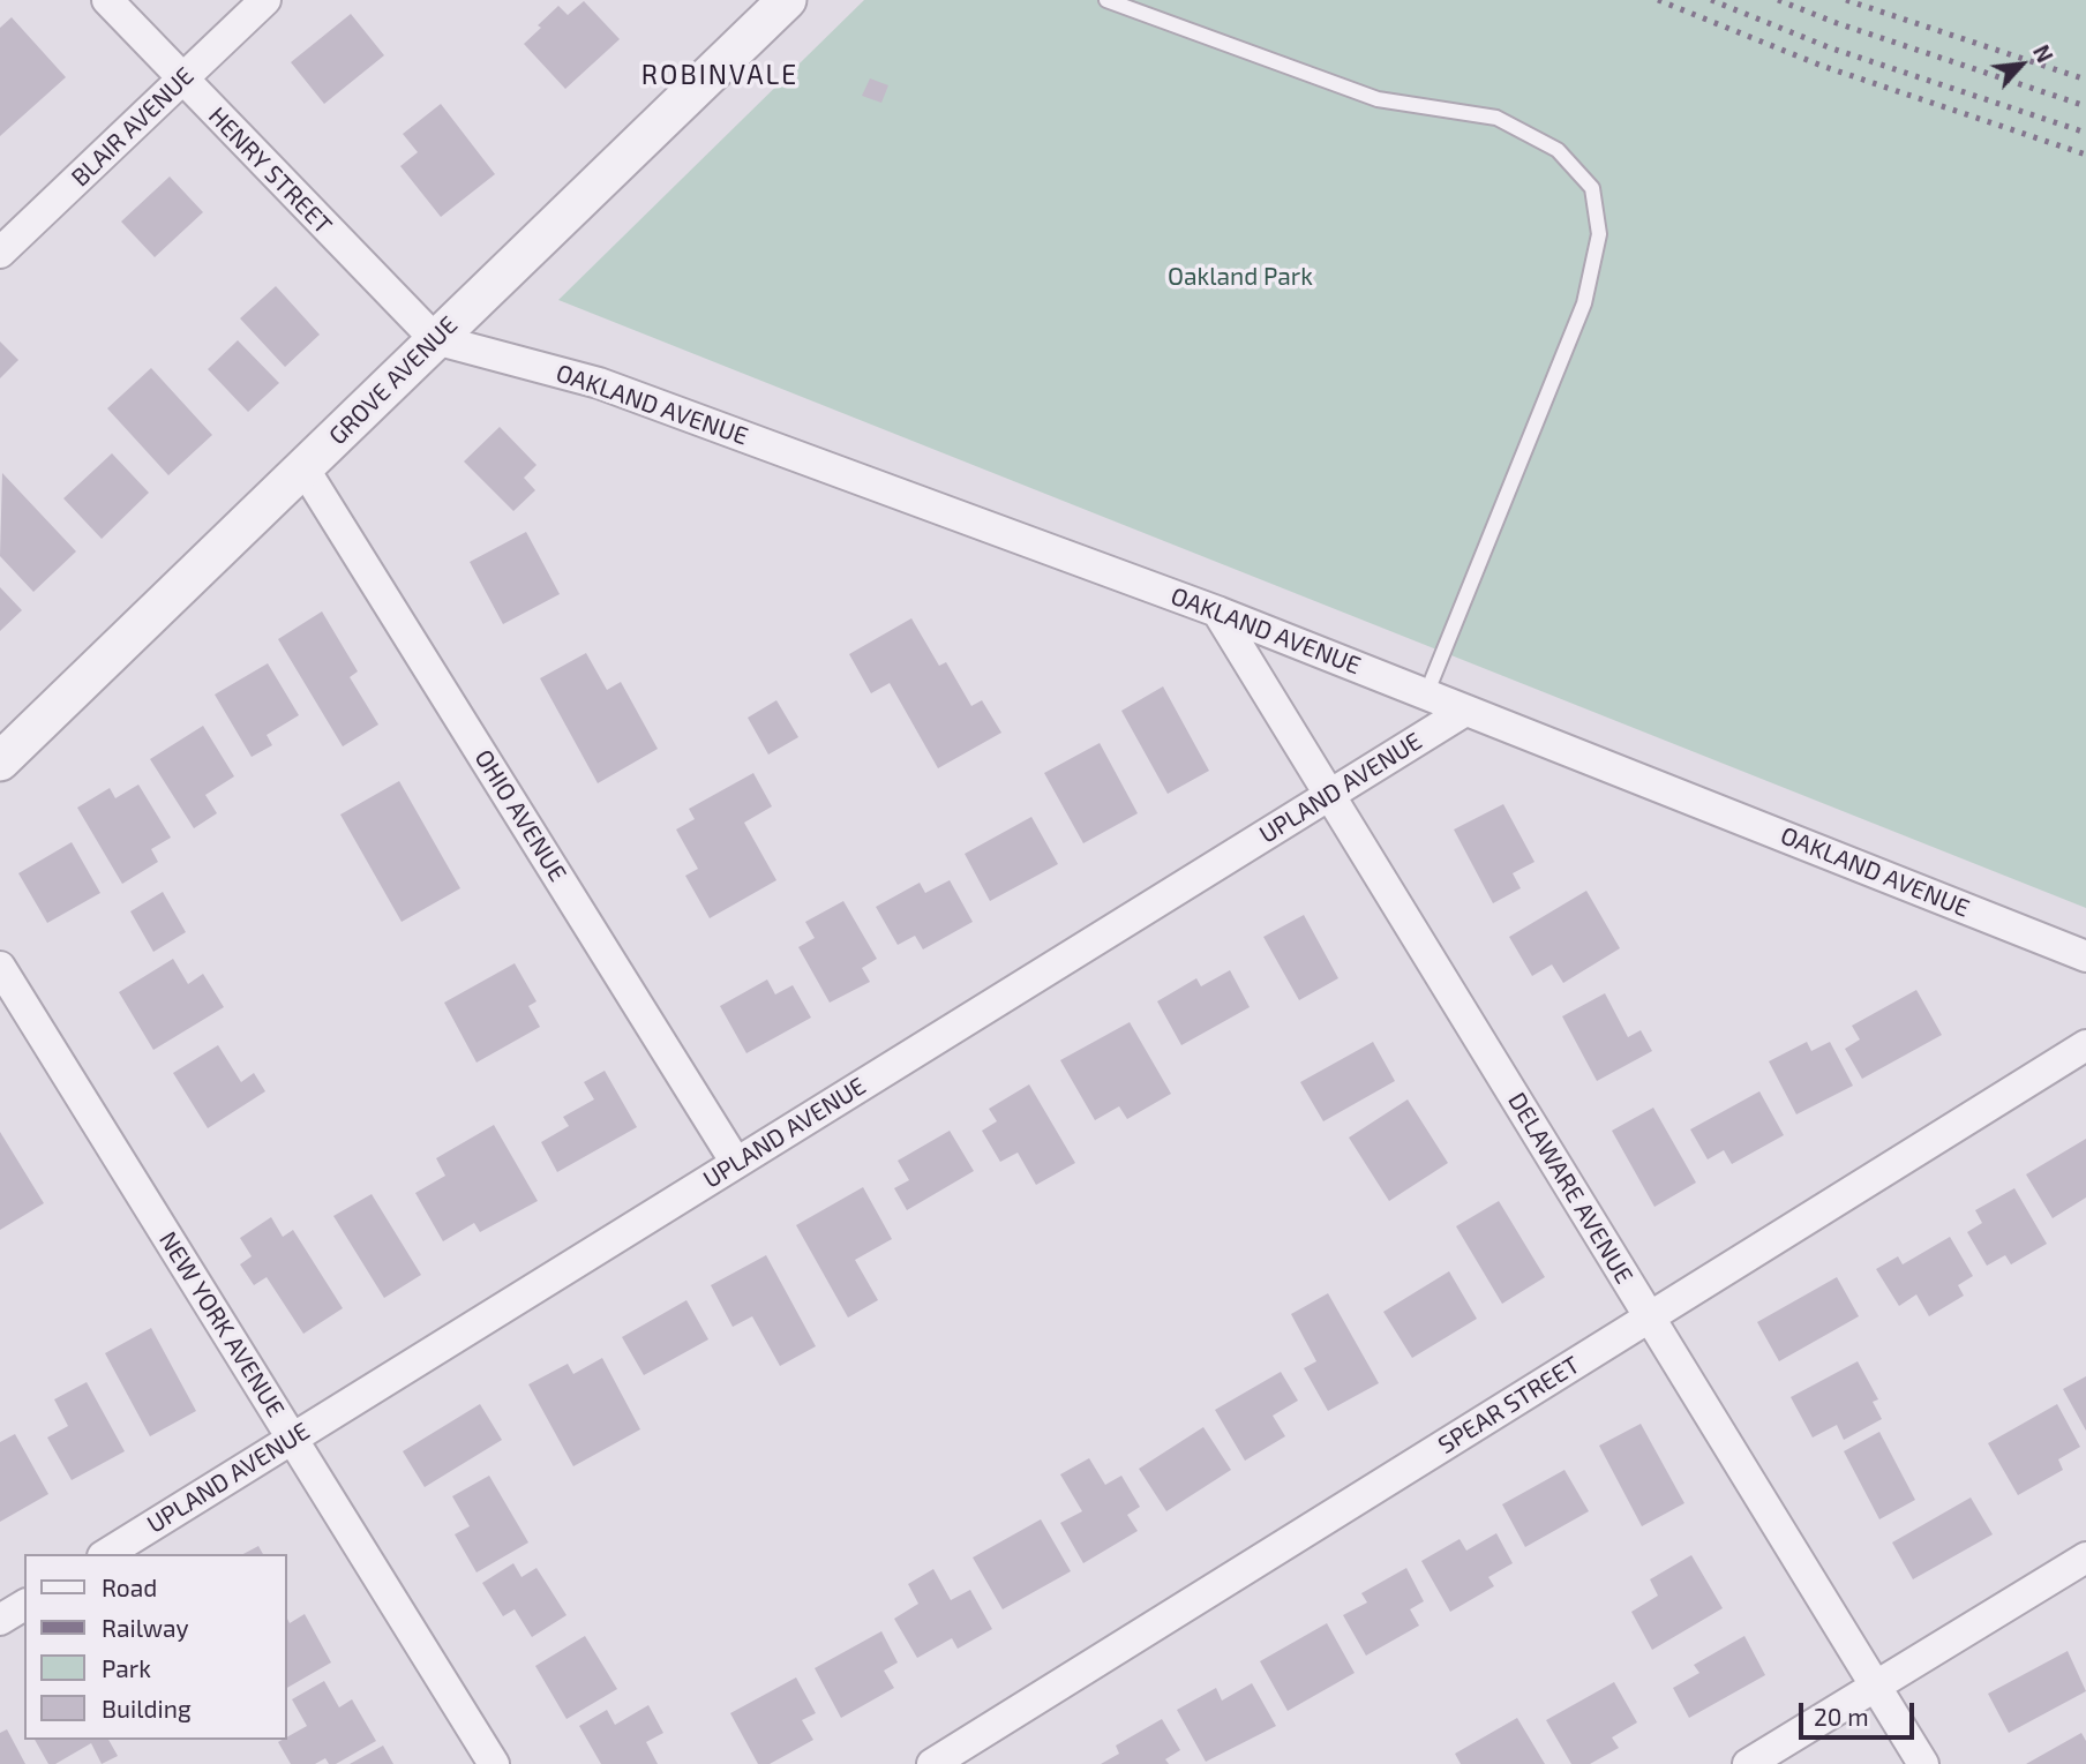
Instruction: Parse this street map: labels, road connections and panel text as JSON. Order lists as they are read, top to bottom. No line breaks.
{"streets":{"street":["BLAIR AVENUE","HENRY STREET","GROVE AVENUE","OAKLAND AVENUE","UPLAND AVENUE","OHIO AVENUE","DELAWARE AVENUE","NEW YORK AVENUE","SPEAR STREET"]},"crossings":[["BLAIR AVENUE","HENRY STREET"],["HENRY STREET","GROVE AVENUE"],["HENRY STREET","OAKLAND AVENUE"],["GROVE AVENUE","OAKLAND AVENUE"],["GROVE AVENUE","OHIO AVENUE"],["OAKLAND AVENUE","UPLAND AVENUE"],["OAKLAND AVENUE","DELAWARE AVENUE"],["UPLAND AVENUE","OHIO AVENUE"],["UPLAND AVENUE","DELAWARE AVENUE"],["UPLAND AVENUE","NEW YORK AVENUE"],["DELAWARE AVENUE","SPEAR STREET"]],"districts":["ROBINVALE"],"parks":["Oakland Park"],"legend":["Road","Railway","Park","Building"],"scale_bar":"20 m","north":"top right"}
